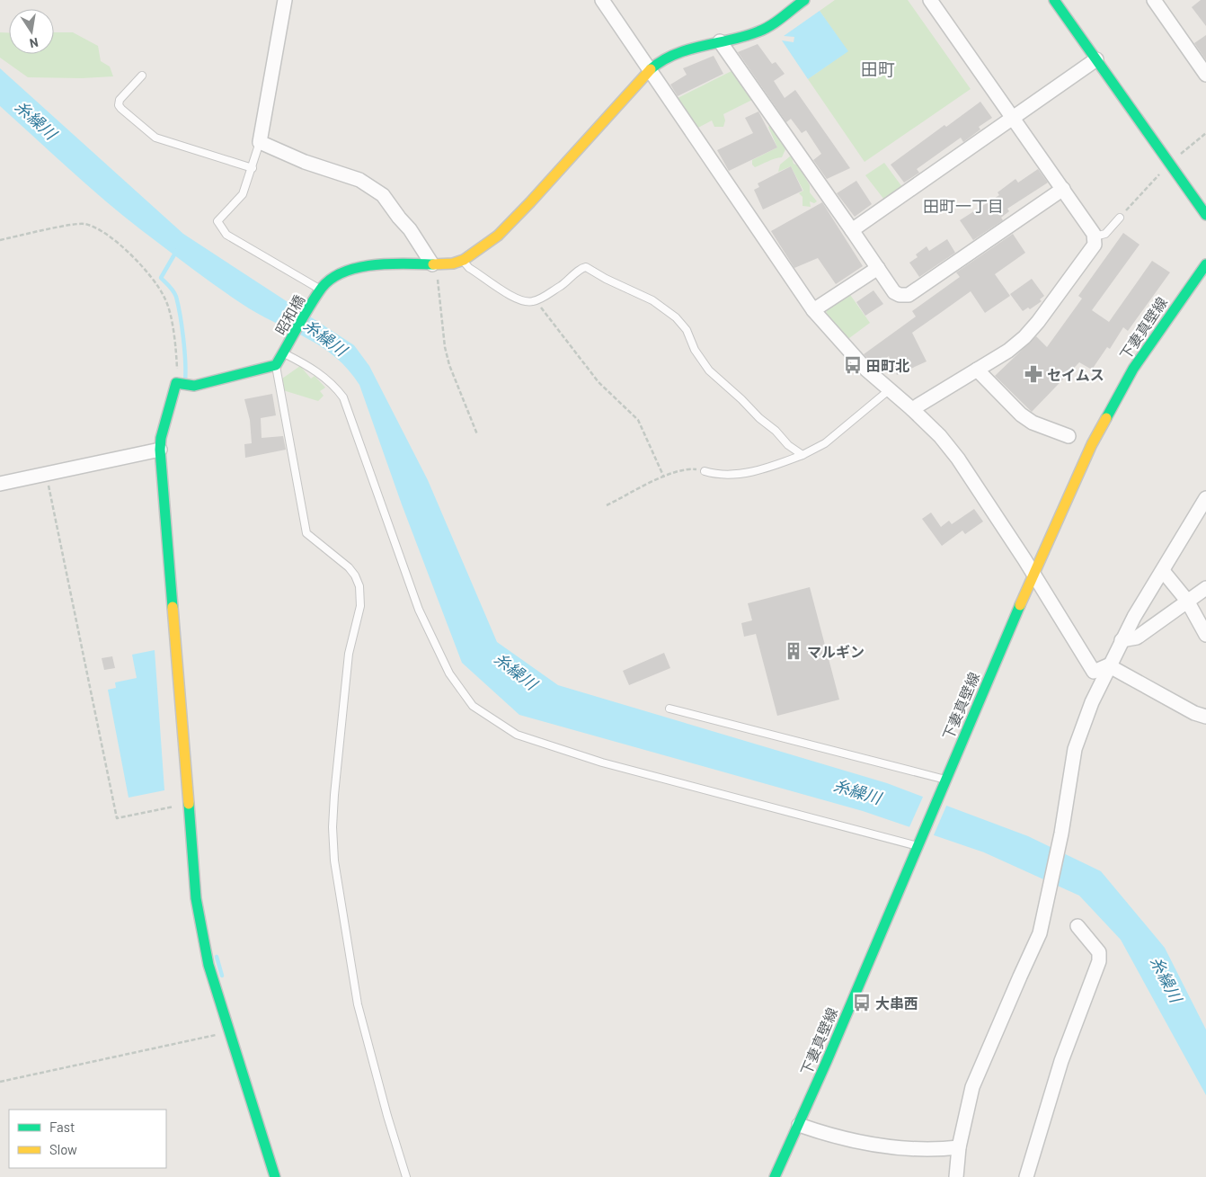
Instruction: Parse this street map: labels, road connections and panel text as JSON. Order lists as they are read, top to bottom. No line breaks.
{"streets":{"street":["昭和橋","下妻真壁線"]},"districts":["田町","田町一丁目"],"water":["糸繰川"],"places":{"bus stop":["田町北","大串西"],"pharmacy":["セイムス"],"building":["マルギン"]},"legend":["Fast","Slow"],"north":"bottom"}
